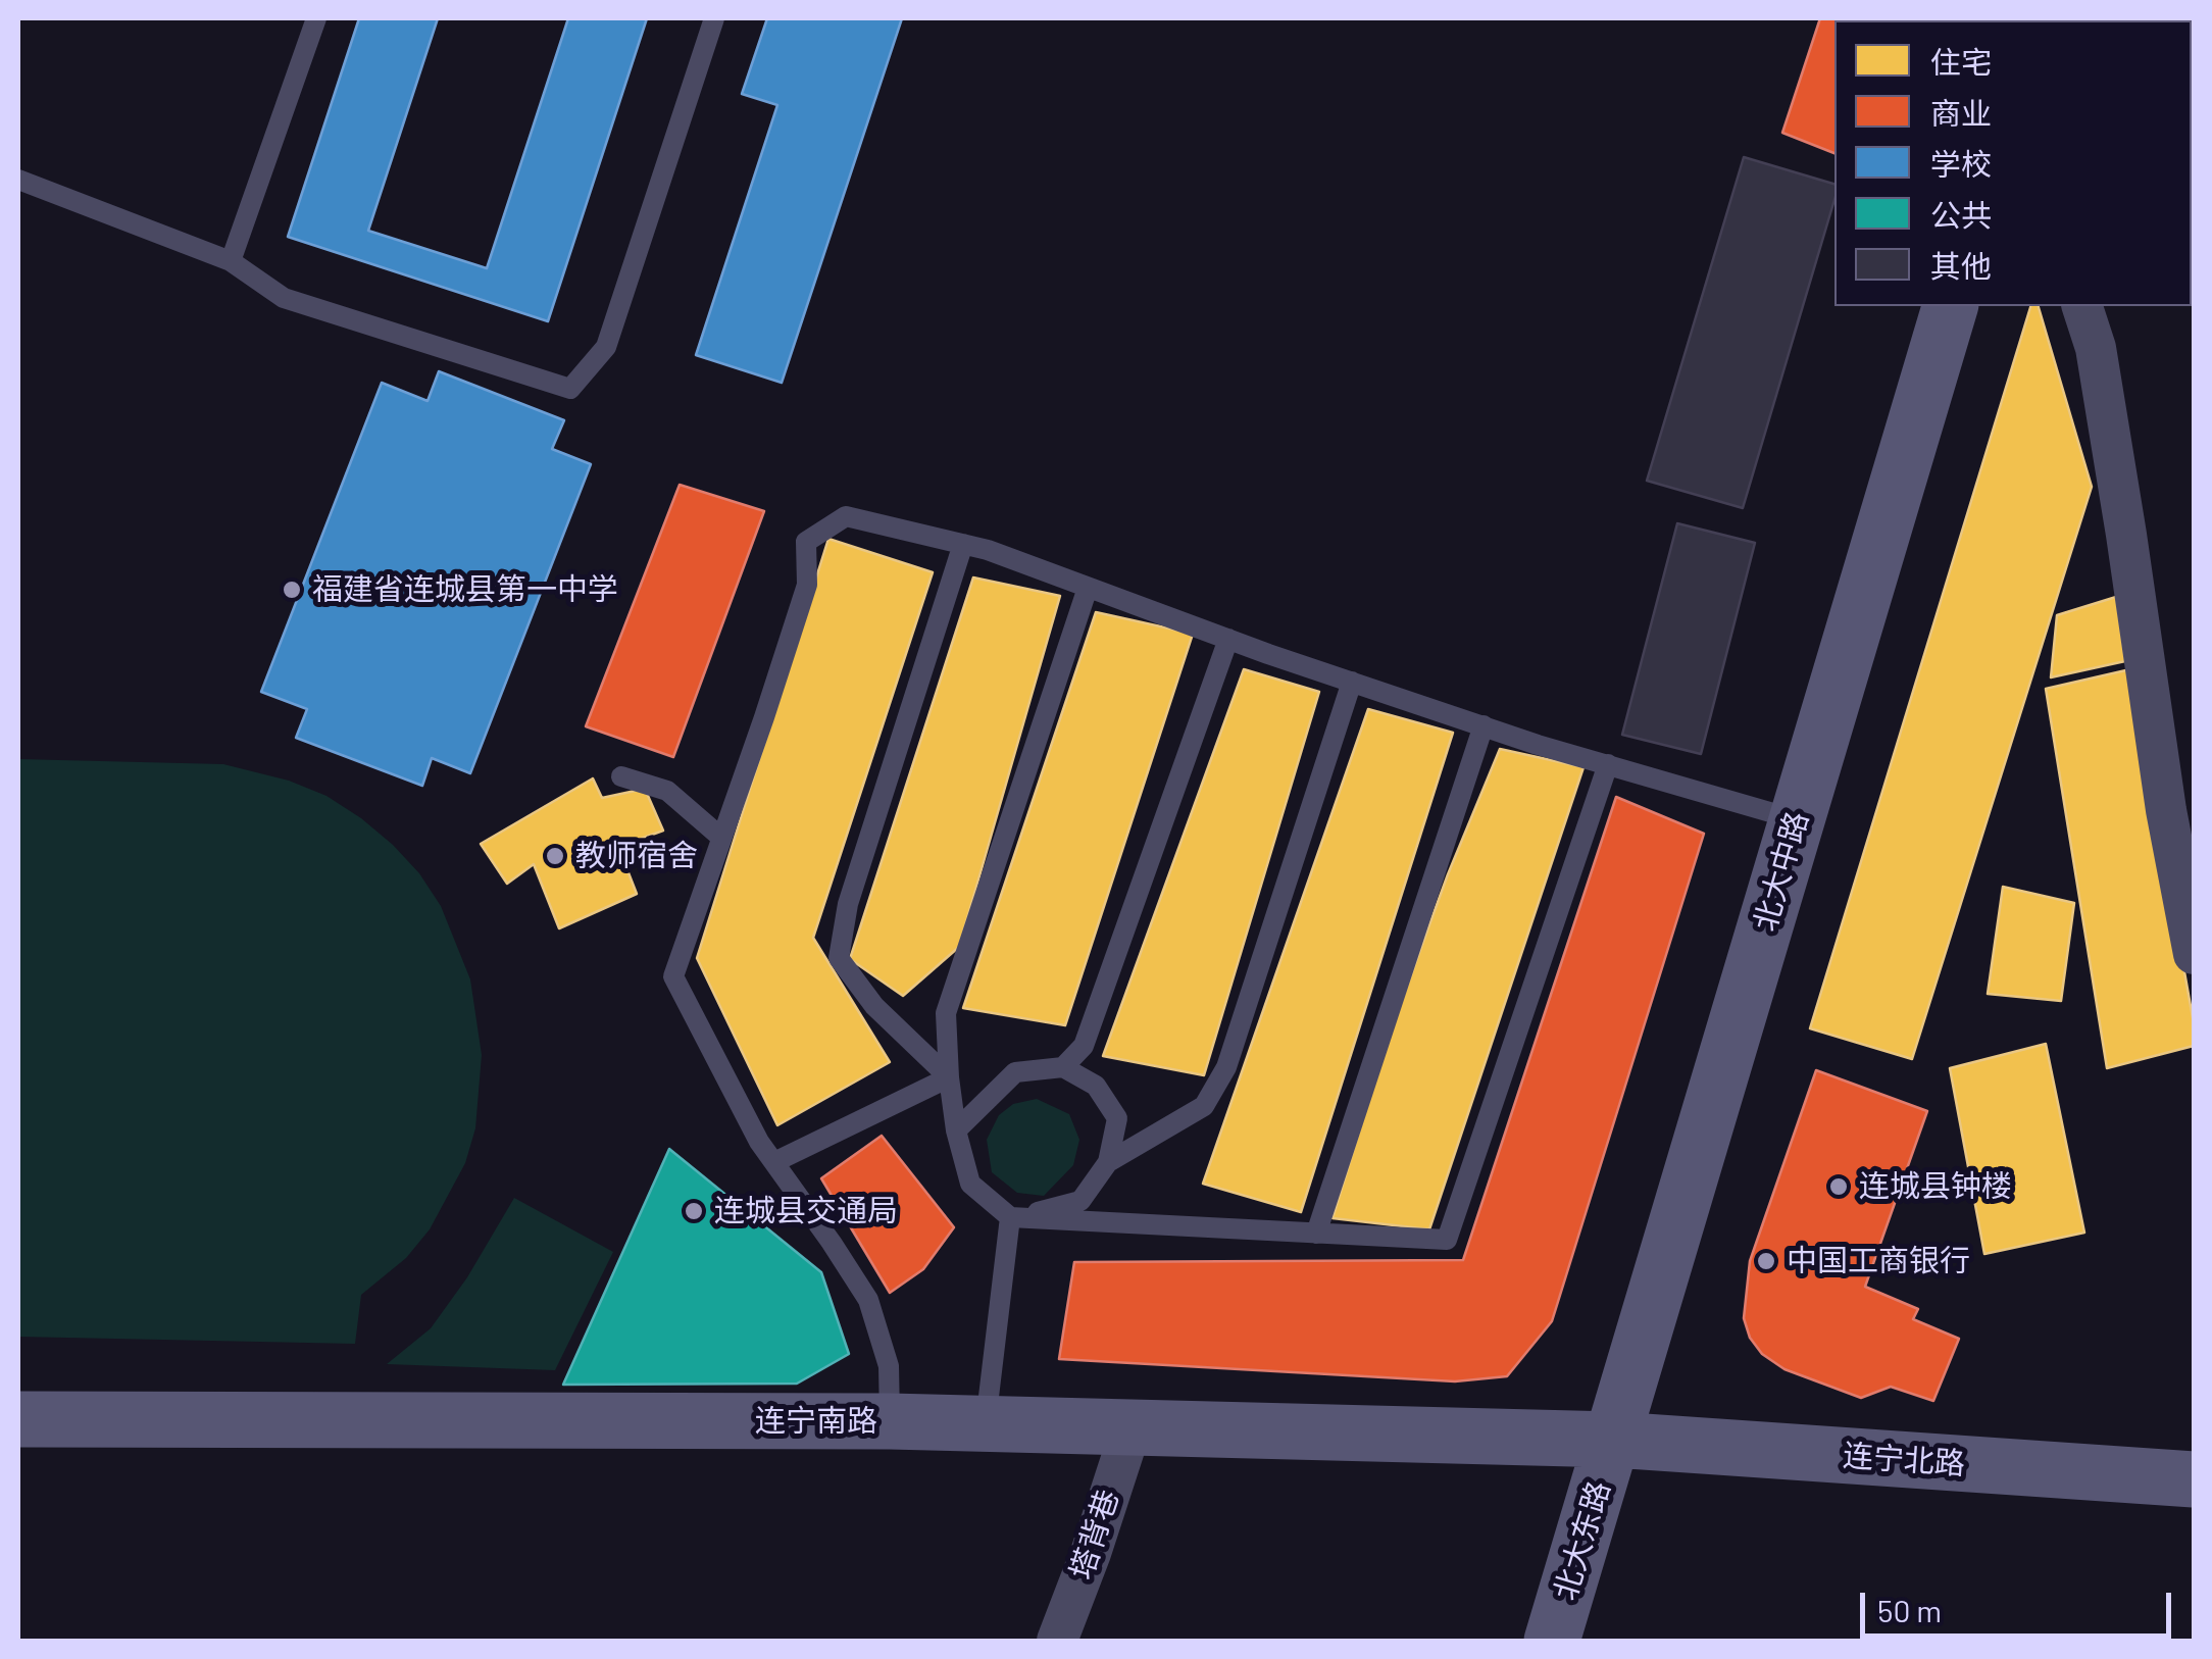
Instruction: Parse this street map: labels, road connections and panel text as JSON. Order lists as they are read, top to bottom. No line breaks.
{"streets":{"street":["北大中路","连宁南路","连宁北路","塔背巷","北大东路"]},"crossings":[["北大中路","连宁南路"],["北大中路","连宁北路"],["北大中路","北大东路"],["连宁南路","连宁北路"],["连宁南路","塔背巷"],["连宁南路","北大东路"],["连宁北路","北大东路"]],"places":["福建省连城县第一中学","教师宿舍","连城县钟楼","连城县交通局","中国工商银行"],"legend":["住宅","商业","学校","公共","其他"],"scale_bar":"50 m"}
